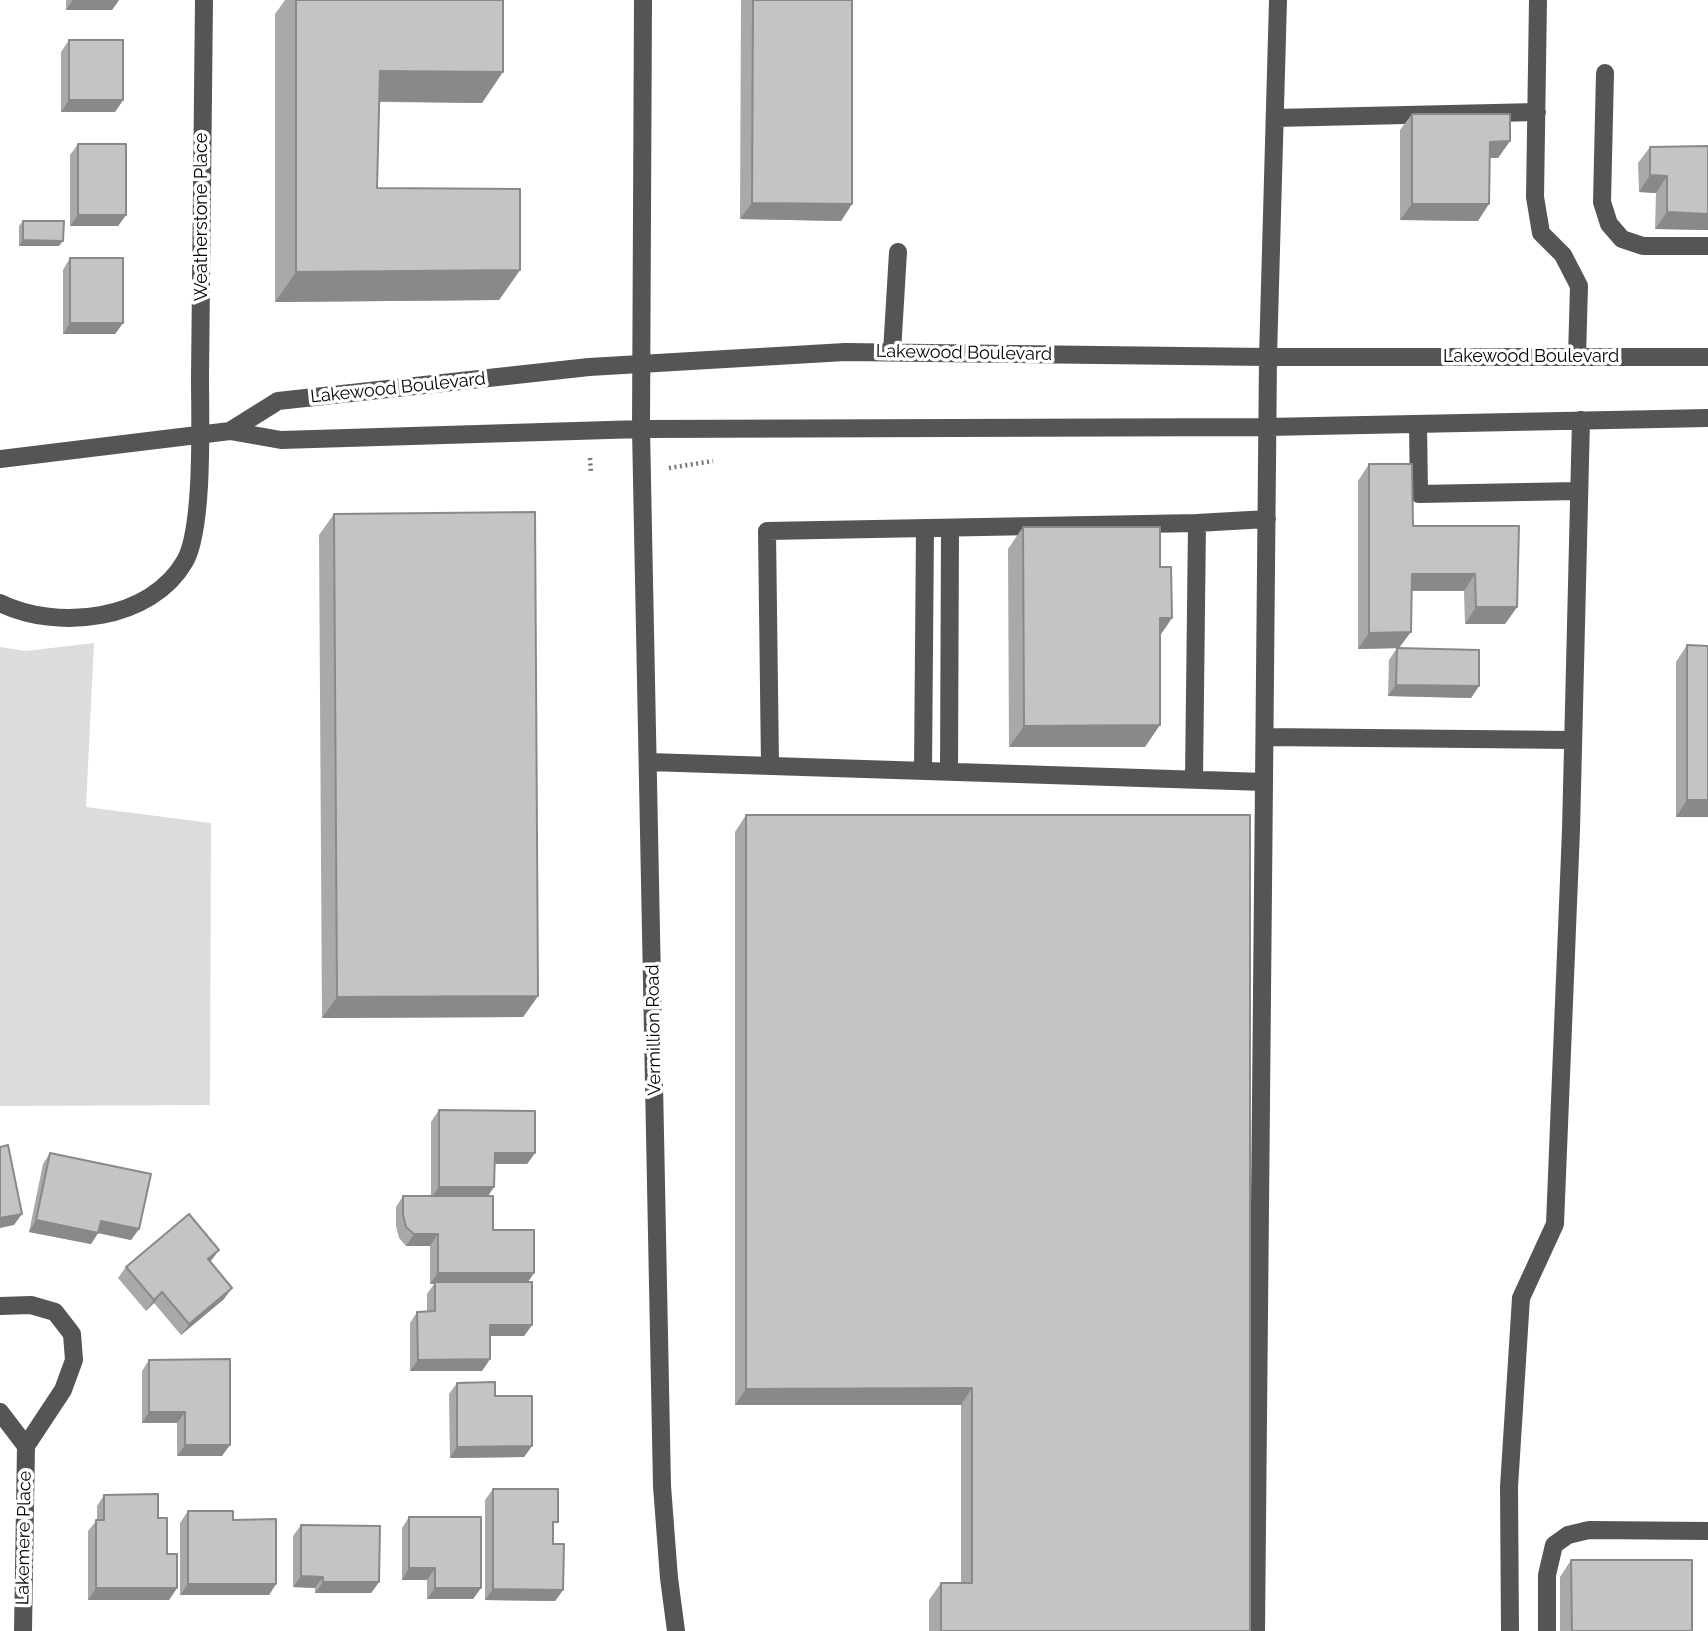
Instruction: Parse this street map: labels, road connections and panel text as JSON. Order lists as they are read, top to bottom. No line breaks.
{"streets":{"street":["Weatherstone Place","Lakewood Boulevard","Vermillion Road","Lakemere Place"]},"crossings":[["Weatherstone Place","Lakewood Boulevard"],["Lakewood Boulevard","Vermillion Road"]]}
